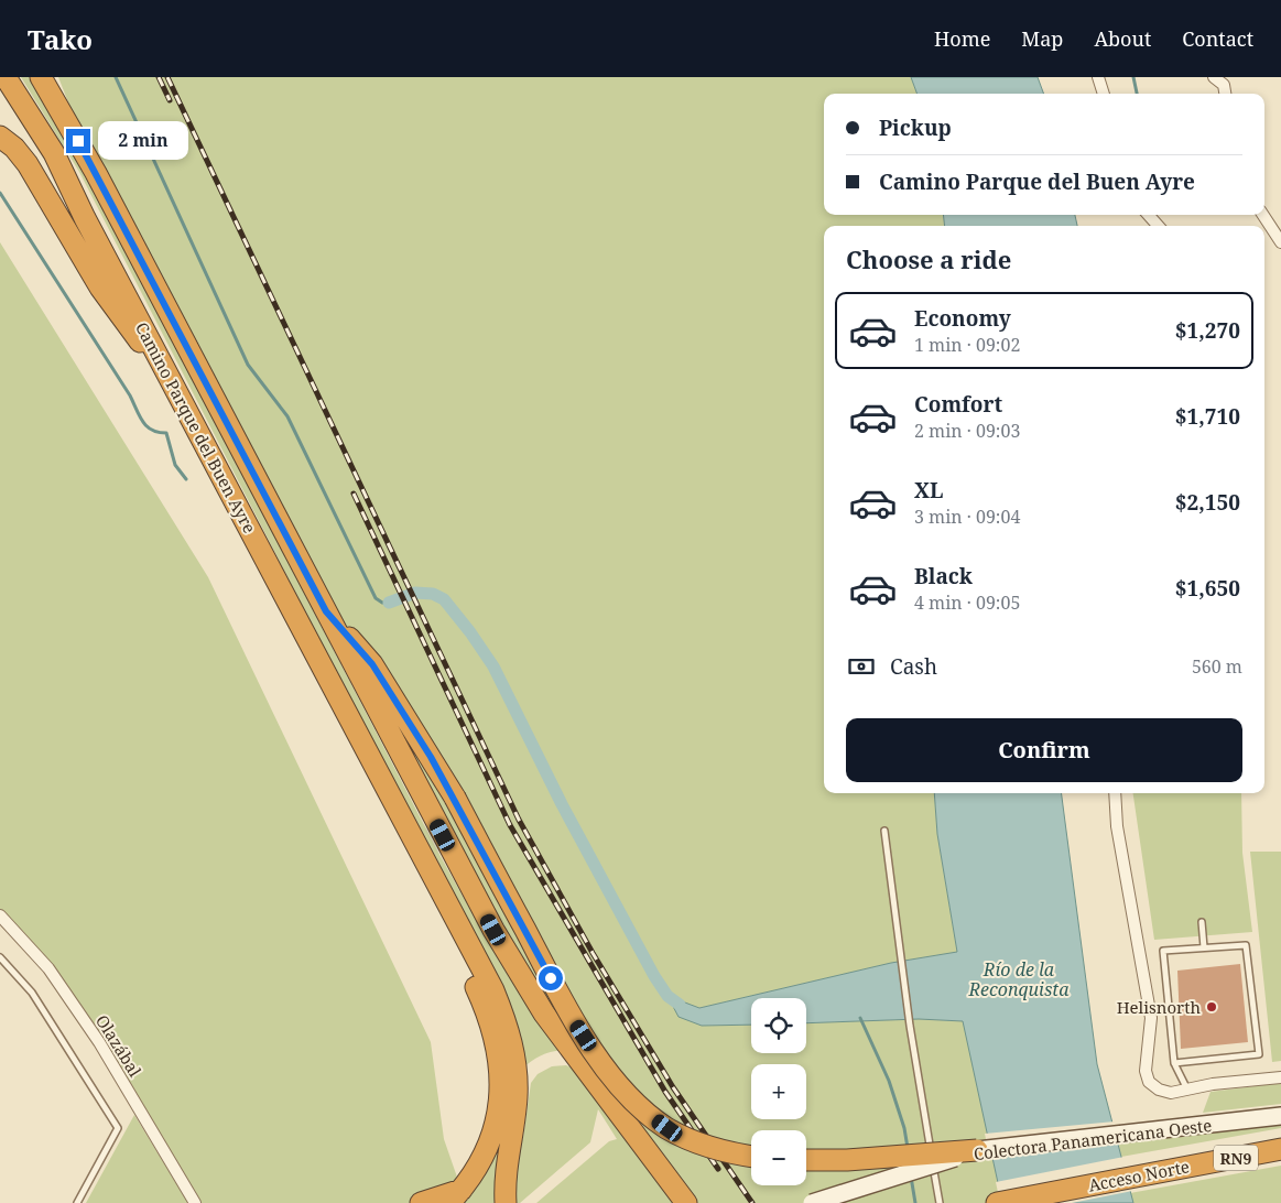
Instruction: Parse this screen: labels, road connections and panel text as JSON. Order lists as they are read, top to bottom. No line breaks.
{"streets":{"highway":["Camino Parque del Buen Ayre","RN9","Acceso Norte"],"main road":["Colectora Panamericana Oeste"],"street":["Olazábal"]},"water":["Río de la Reconquista"],"places":["Helisnorth"],"page":{"header":"Tako","nav":["Home","Map","About","Contact"],"banner":["Pickup","Camino Parque del Buen Ayre"],"bubble":"2 min","heading":"Choose a ride","list":[{"name":"Economy","note":"1 min · 09:02","value":"$1,270"},{"name":"Comfort","note":"2 min · 09:03","value":"$1,710"},{"name":"XL","note":"3 min · 09:04","value":"$2,150"},{"name":"Black","note":"4 min · 09:05","value":"$1,650"}],"pay":["Cash","560 m"],"buttons":"Confirm","map_buttons":["+","−"]}}
